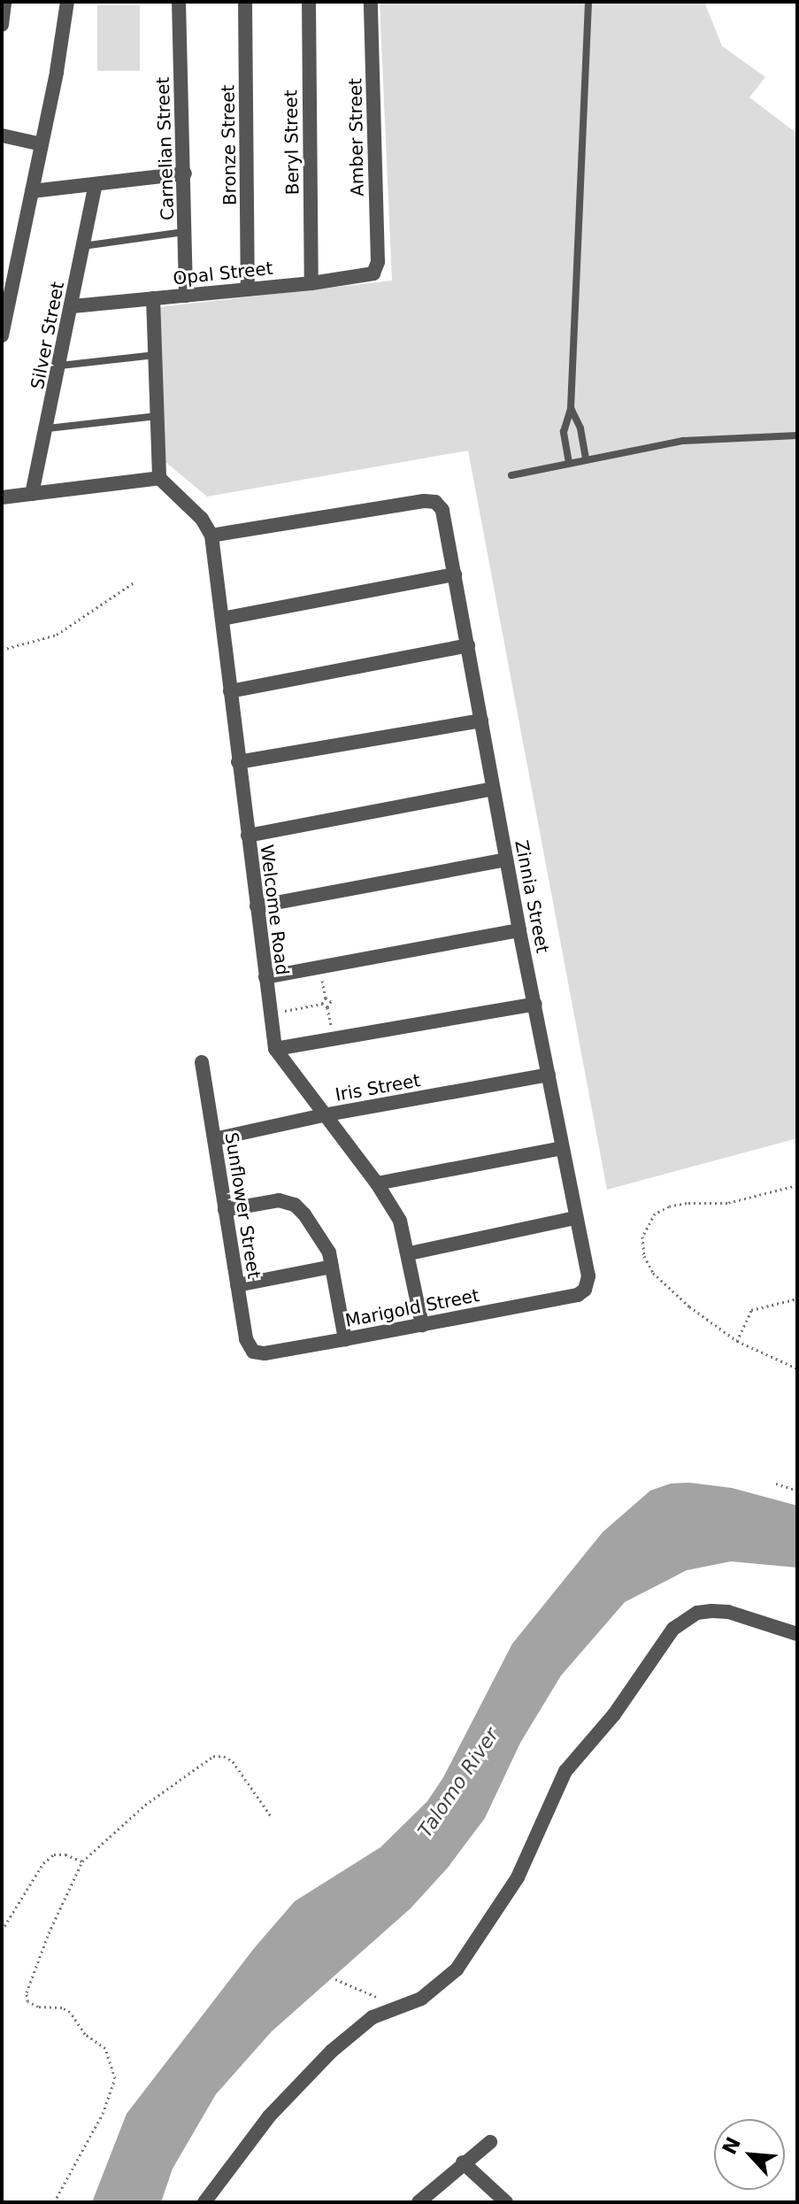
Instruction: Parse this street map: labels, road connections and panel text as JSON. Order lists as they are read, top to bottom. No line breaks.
{"streets":{"street":["Amber Street","Beryl Street","Bronze Street","Carnelian Street","Opal Street","Silver Street","Zinnia Street","Welcome Road","Iris Street","Sunflower Street","Marigold Street"]},"crossings":[["Amber Street","Opal Street"],["Beryl Street","Opal Street"],["Bronze Street","Opal Street"],["Carnelian Street","Opal Street"],["Opal Street","Silver Street"],["Zinnia Street","Welcome Road"],["Zinnia Street","Iris Street"],["Zinnia Street","Marigold Street"],["Welcome Road","Iris Street"],["Welcome Road","Marigold Street"],["Iris Street","Sunflower Street"],["Sunflower Street","Marigold Street"]],"water":["Talomo River"],"north":"top left"}
